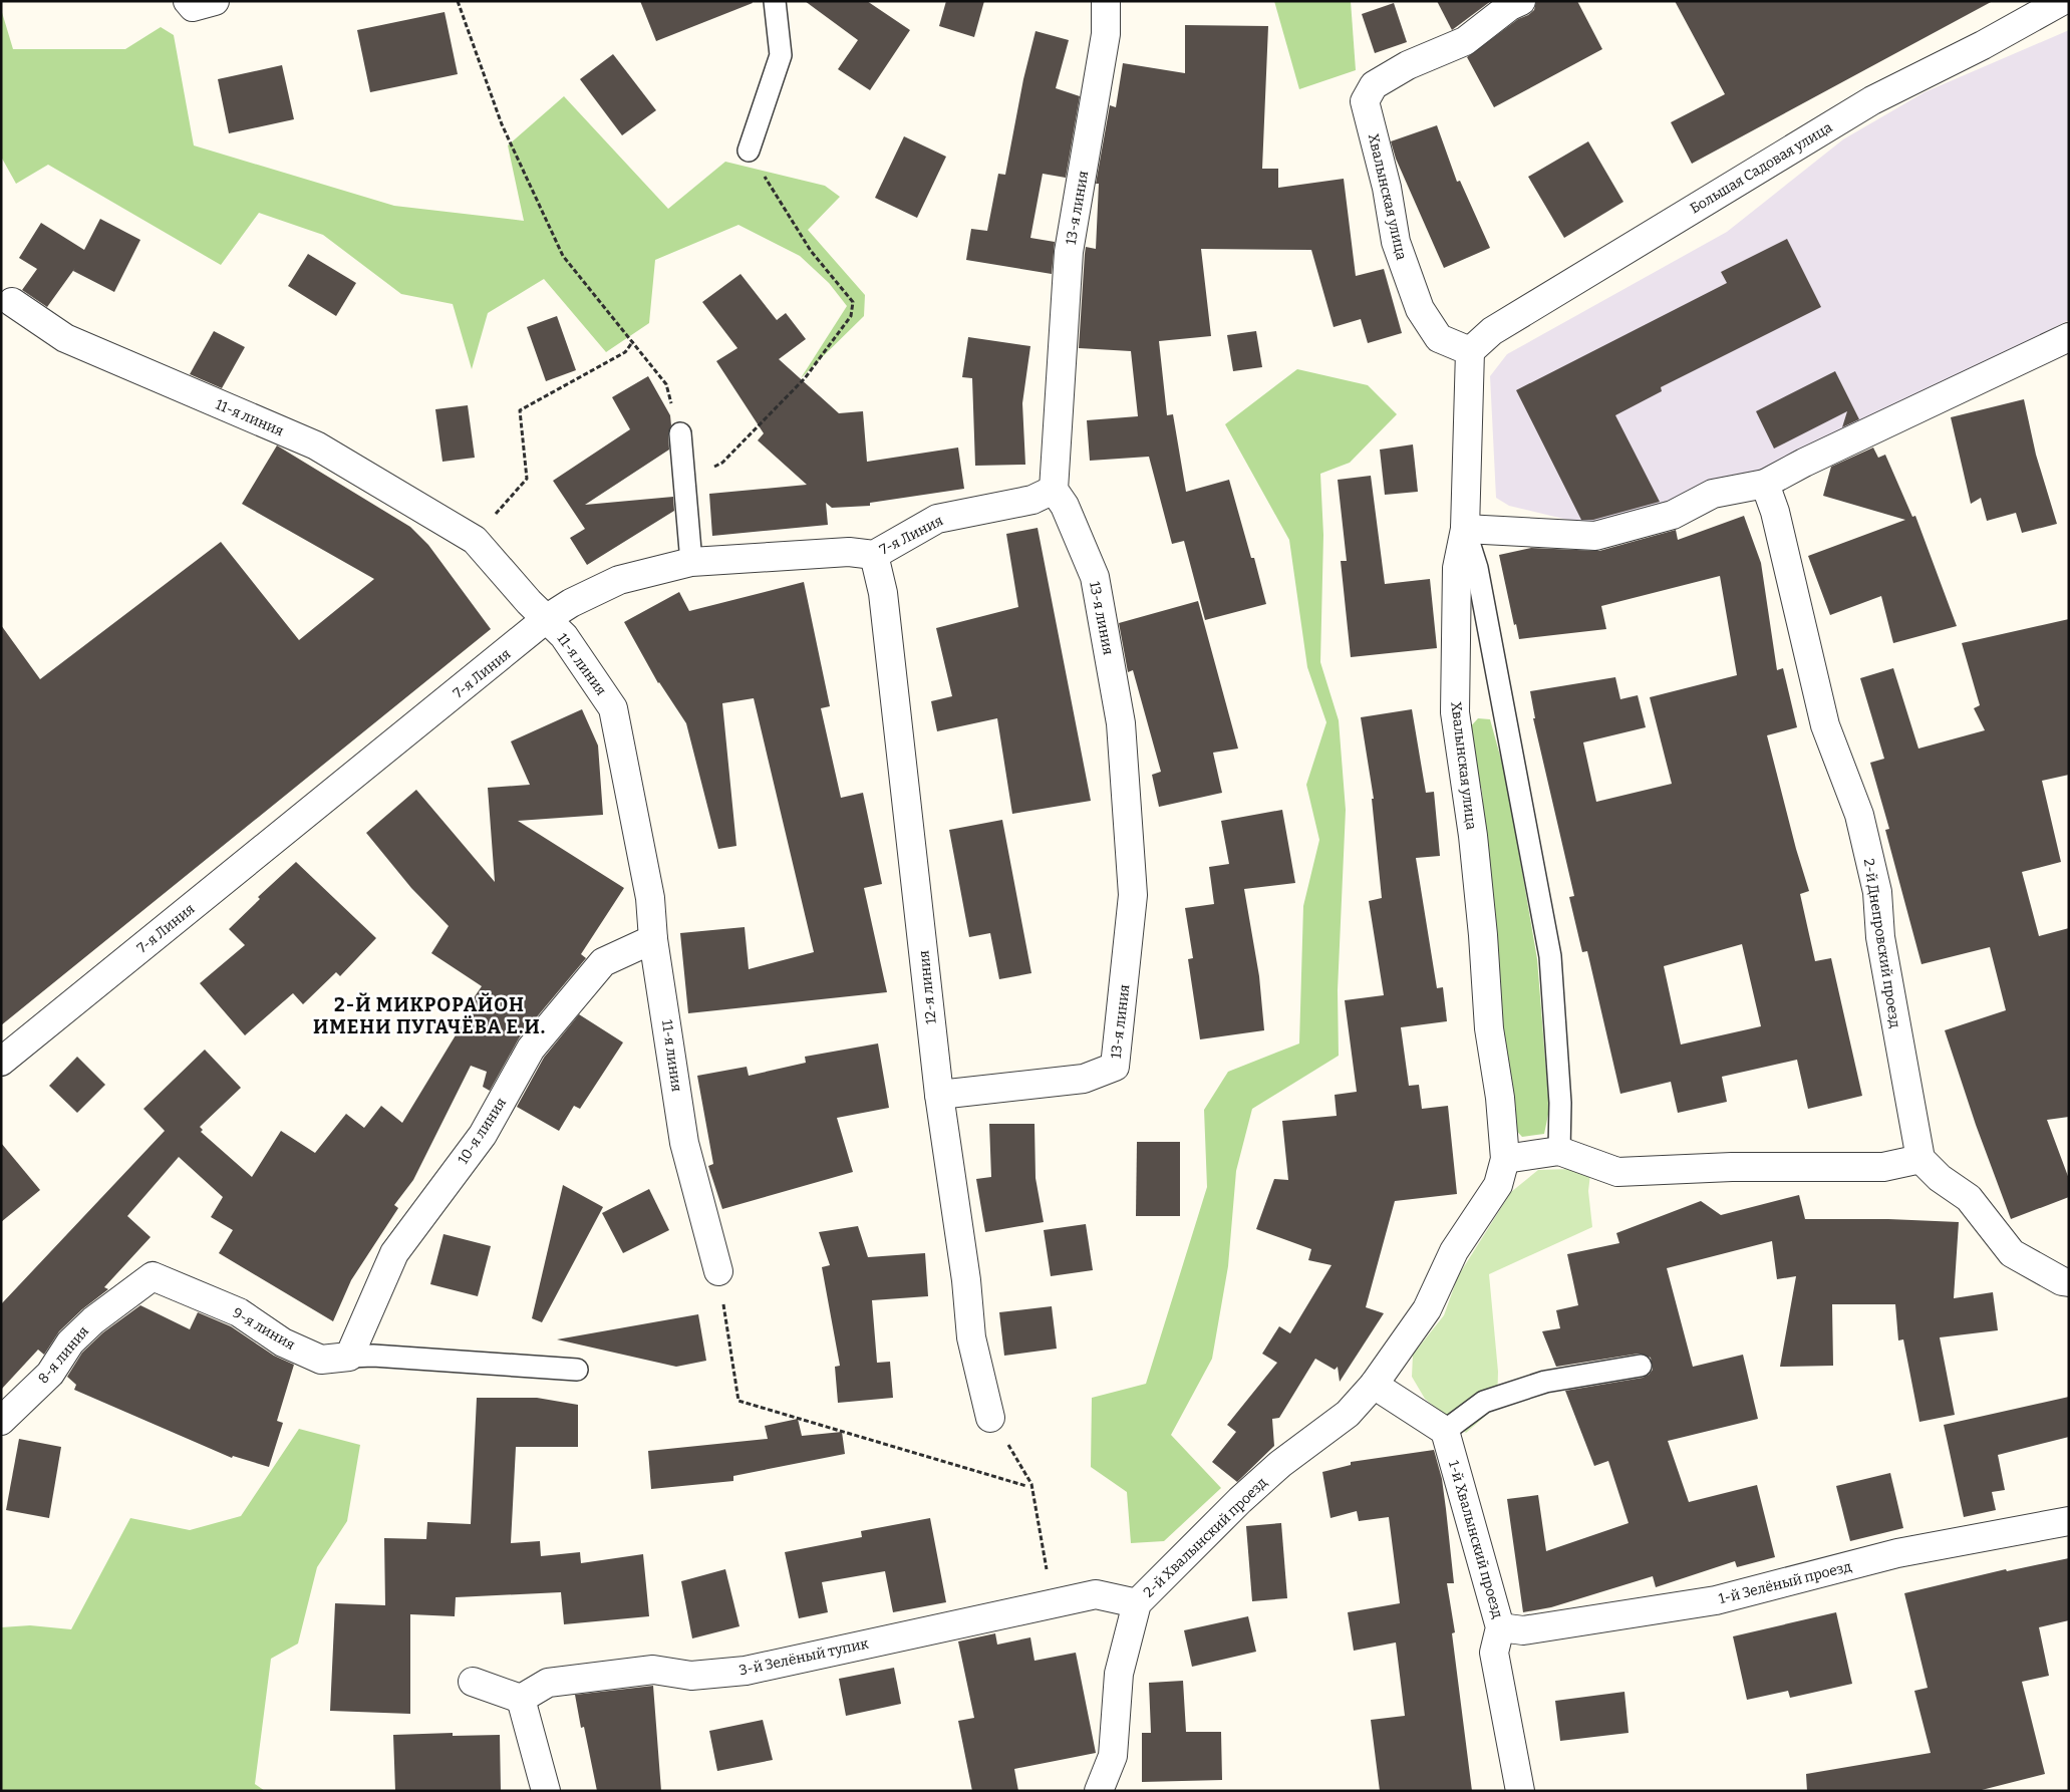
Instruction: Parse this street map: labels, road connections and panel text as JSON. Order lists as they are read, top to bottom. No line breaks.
{"streets":{"street":["Большая Садовая улица","Хвалынская улица","13-я линия","11-я линия","7-я Линия","2-й Днепровский проезд","12-я линия","10-я линия","9-я линия","8-я линия","2-й Хвалынский проезд","1-й Хвалынский проезд","1-й Зелёный проезд","3-й Зелёный тупик"]},"crossings":[["Большая Садовая улица","Хвалынская улица"],["Хвалынская улица","2-й Хвалынский проезд"],["13-я линия","7-я Линия"],["13-я линия","12-я линия"],["11-я линия","7-я Линия"],["11-я линия","10-я линия"],["7-я Линия","12-я линия"],["10-я линия","9-я линия"],["9-я линия","8-я линия"],["2-й Хвалынский проезд","3-й Зелёный тупик"],["1-й Хвалынский проезд","1-й Зелёный проезд"]],"districts":["2-Й МИКРОРАЙОН ИМЕНИ ПУГАЧЁВА Е.И."]}
